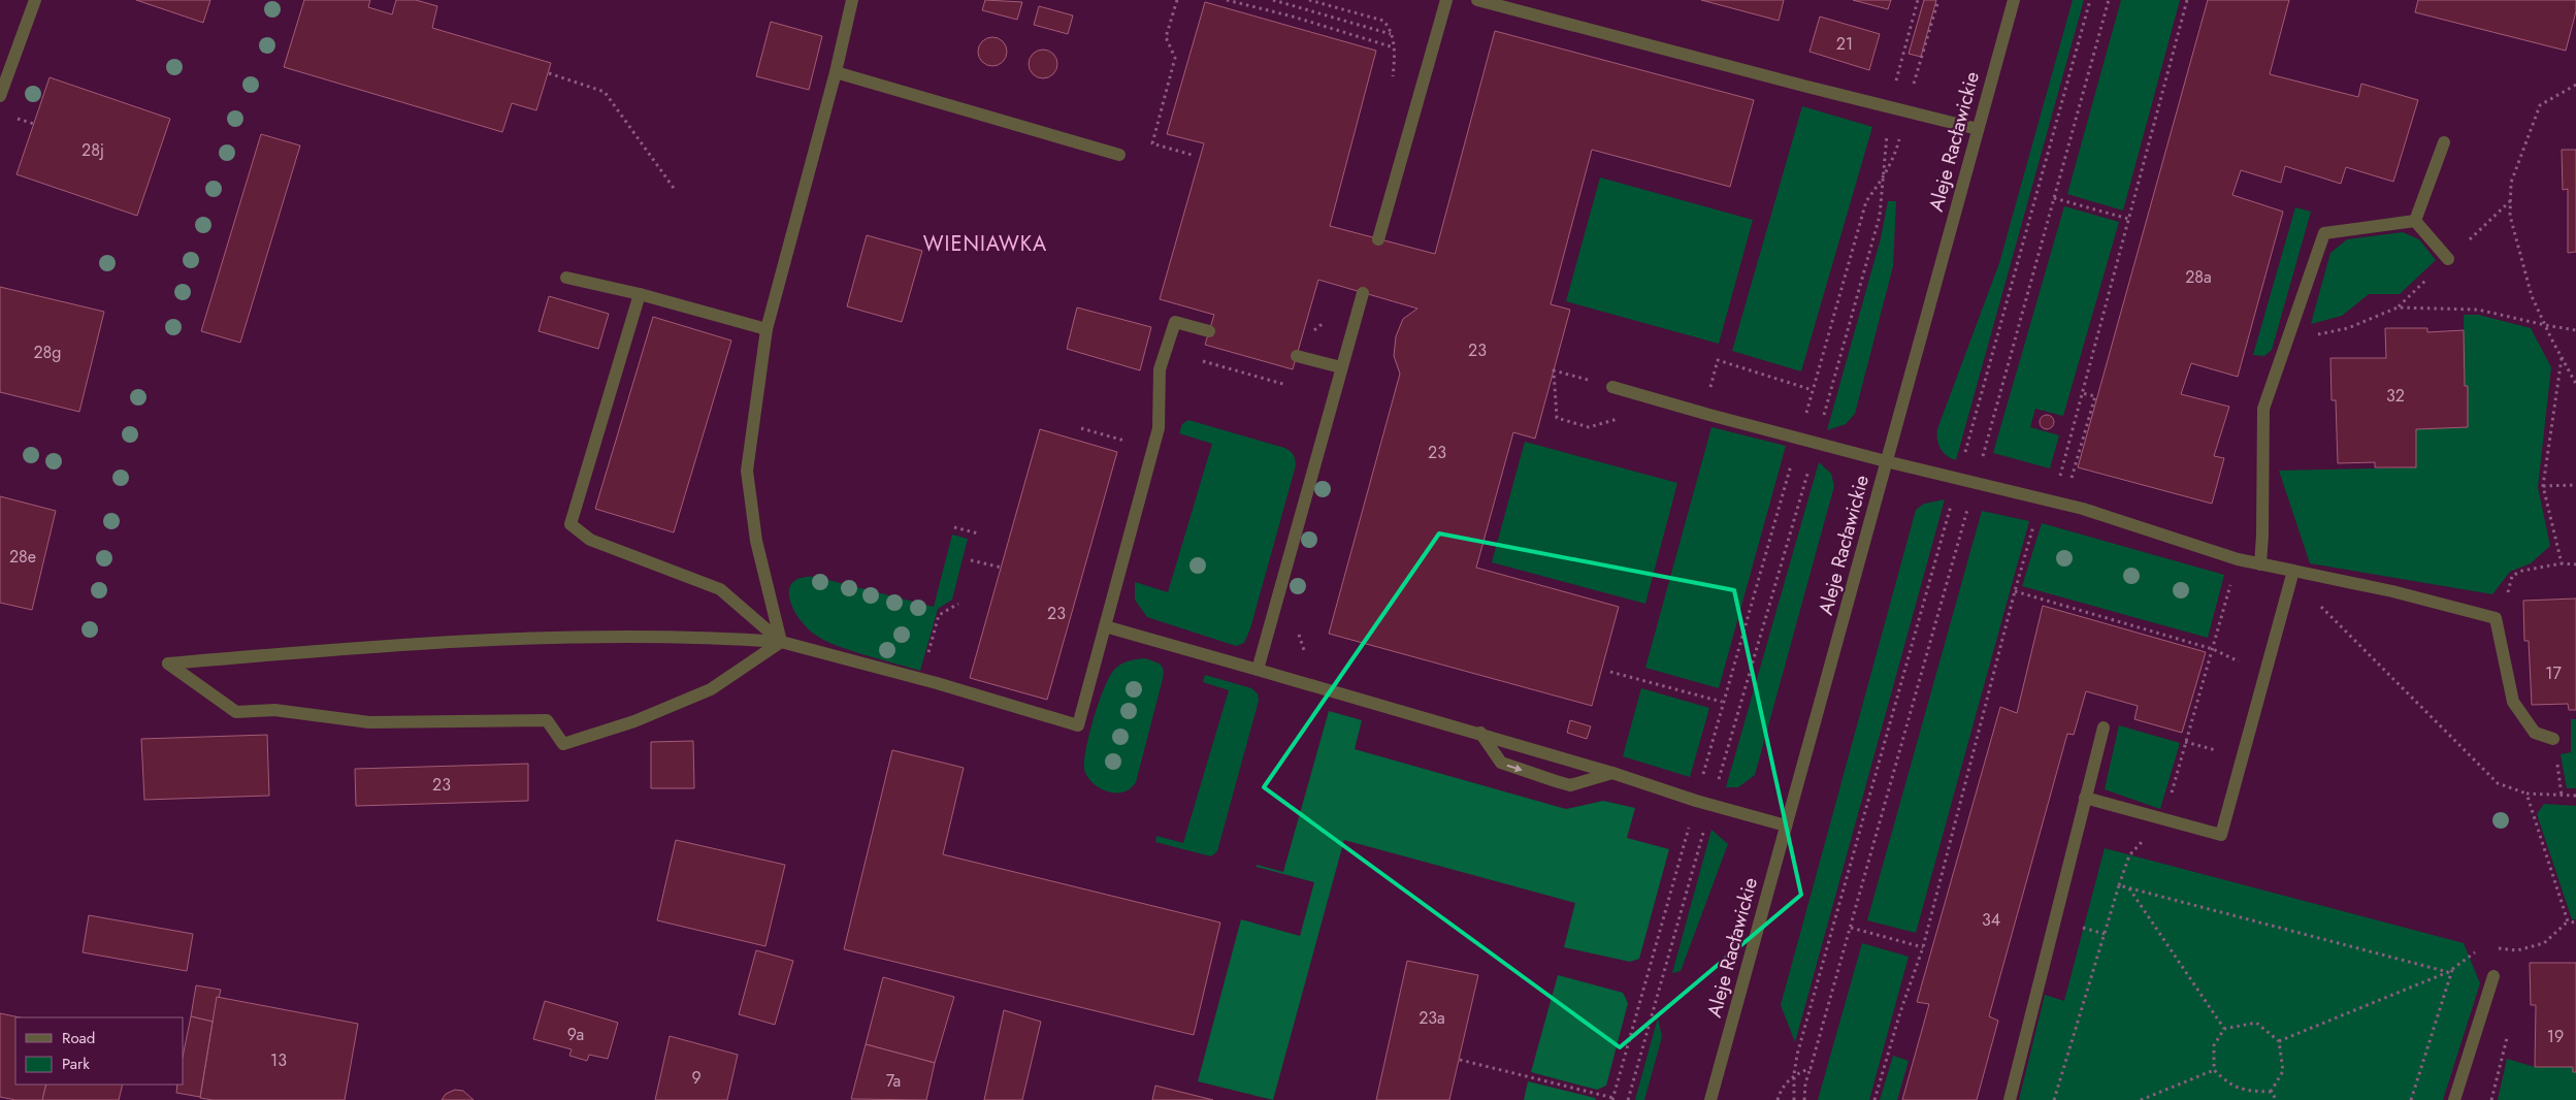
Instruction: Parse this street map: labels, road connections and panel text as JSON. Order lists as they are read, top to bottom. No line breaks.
{"streets":{"street":["Aleje Racławickie"]},"districts":["WIENIAWKA"],"house_numbers":["21","28j","28a","23","28g","32","23","28e","23","17","23","34","23a","9a","19","13","9","7a"],"legend":["Road","Park"]}
